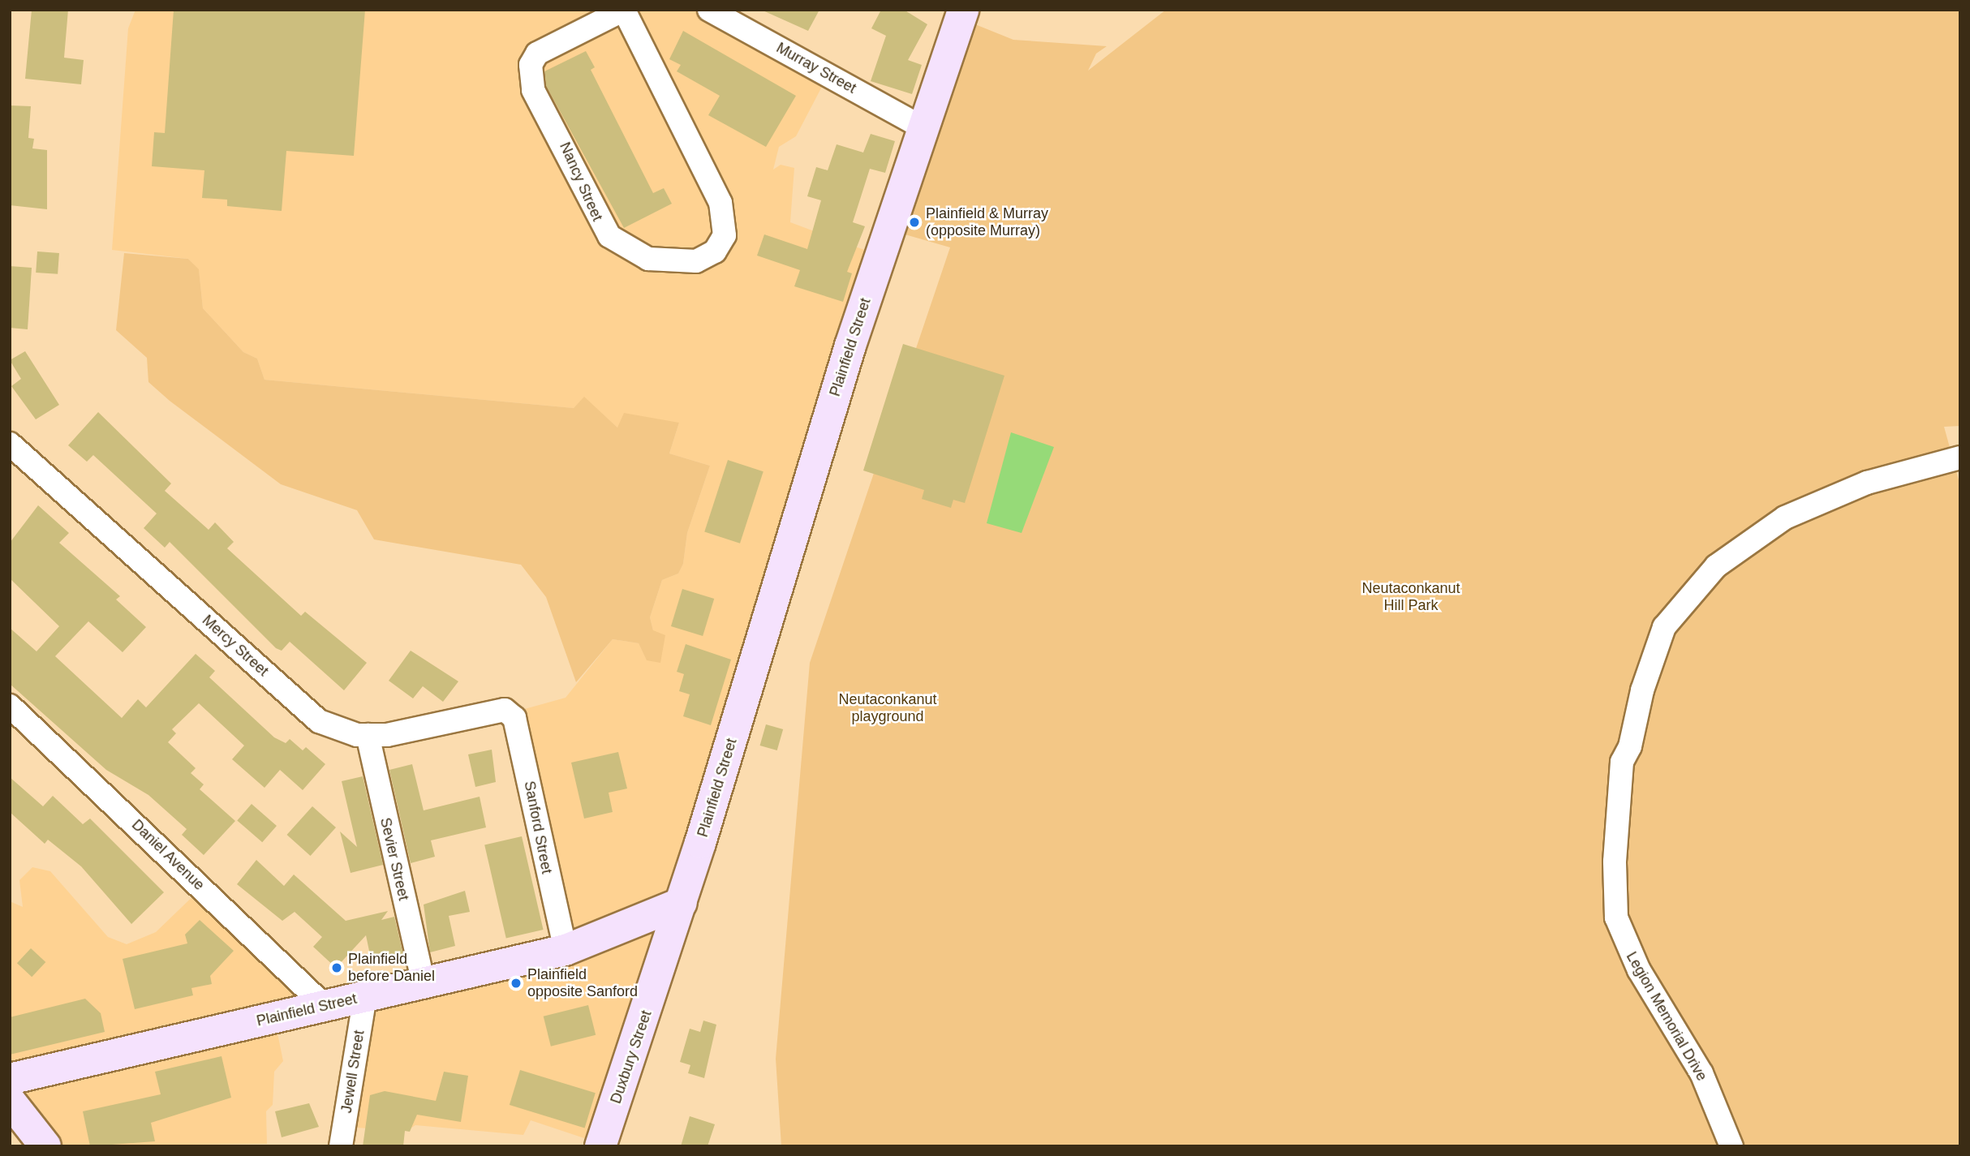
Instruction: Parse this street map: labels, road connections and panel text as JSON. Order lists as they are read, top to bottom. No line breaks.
{"streets":{"main road":["Plainfield Street","Duxbury Street"],"street":["Murray Street","Nancy Street","Mercy Street","Sanford Street","Daniel Avenue","Sevier Street","Legion Memorial Drive","Jewell Street"]},"crossings":[["Murray Street","Plainfield Street"],["Plainfield Street","Sanford Street"],["Plainfield Street","Daniel Avenue"],["Plainfield Street","Sevier Street"],["Plainfield Street","Duxbury Street"],["Plainfield Street","Jewell Street"],["Mercy Street","Sanford Street"],["Mercy Street","Sevier Street"]],"parks":["Neutaconkanut Hill Park","Neutaconkanut playground"],"places":["Plainfield & Murray (opposite Murray)","Plainfield before Daniel","Plainfield opposite Sanford"]}
